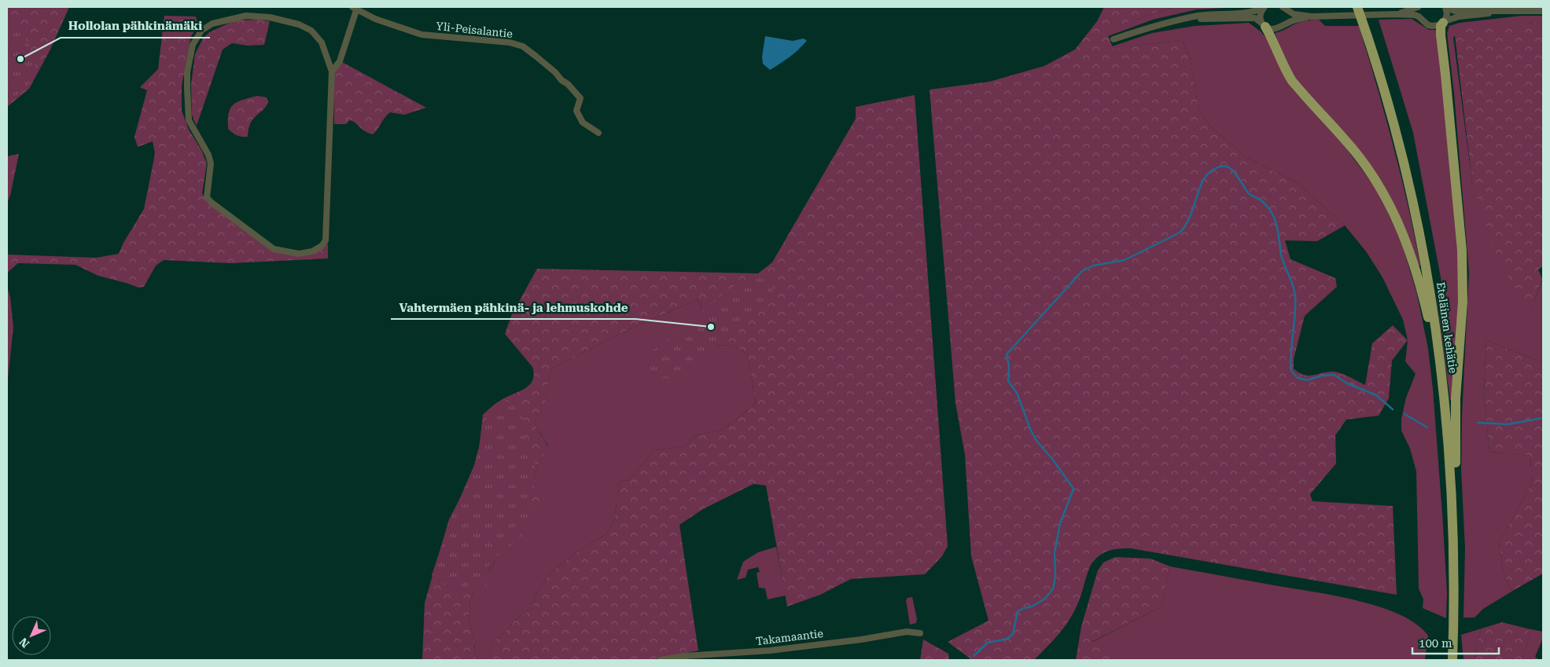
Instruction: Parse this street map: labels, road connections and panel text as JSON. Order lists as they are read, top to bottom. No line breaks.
{"streets":{"highway":["Eteläinen kehätie"],"street":["Yli-Peisalantie","Takamaantie"]},"places":["Hollolan pähkinämäki","Vahtermäen pähkinä- ja lehmuskohde"],"scale_bar":"100 m","north":"bottom left"}
